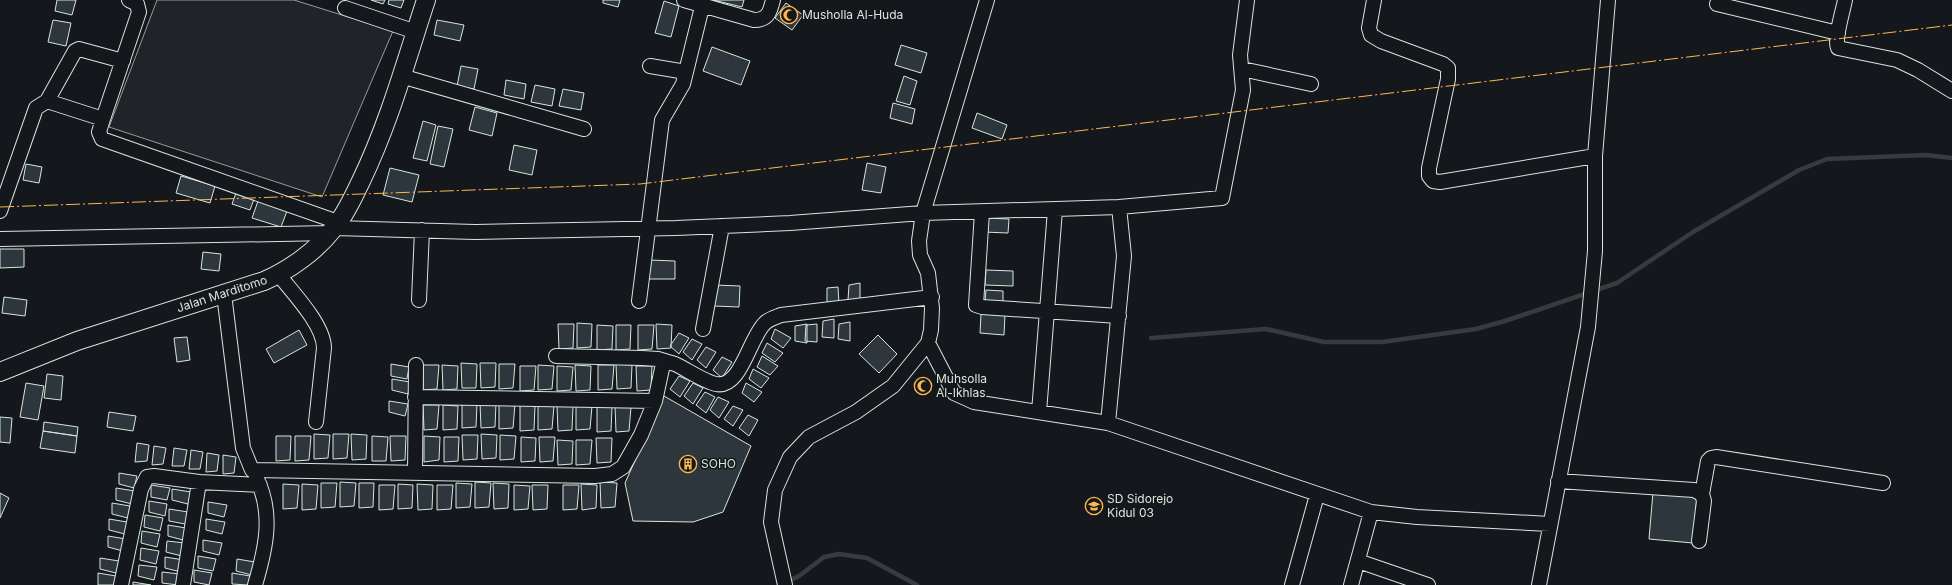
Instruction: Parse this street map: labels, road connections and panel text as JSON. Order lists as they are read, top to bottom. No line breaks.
{"streets":{"street":["Jalan Marditomo"]},"places":{"mosque":["Musholla Al-Huda","Muhsolla Al-Ikhlas"],"building":["SOHO"],"school or university":["SD Sidorejo Kidul 03"]}}
